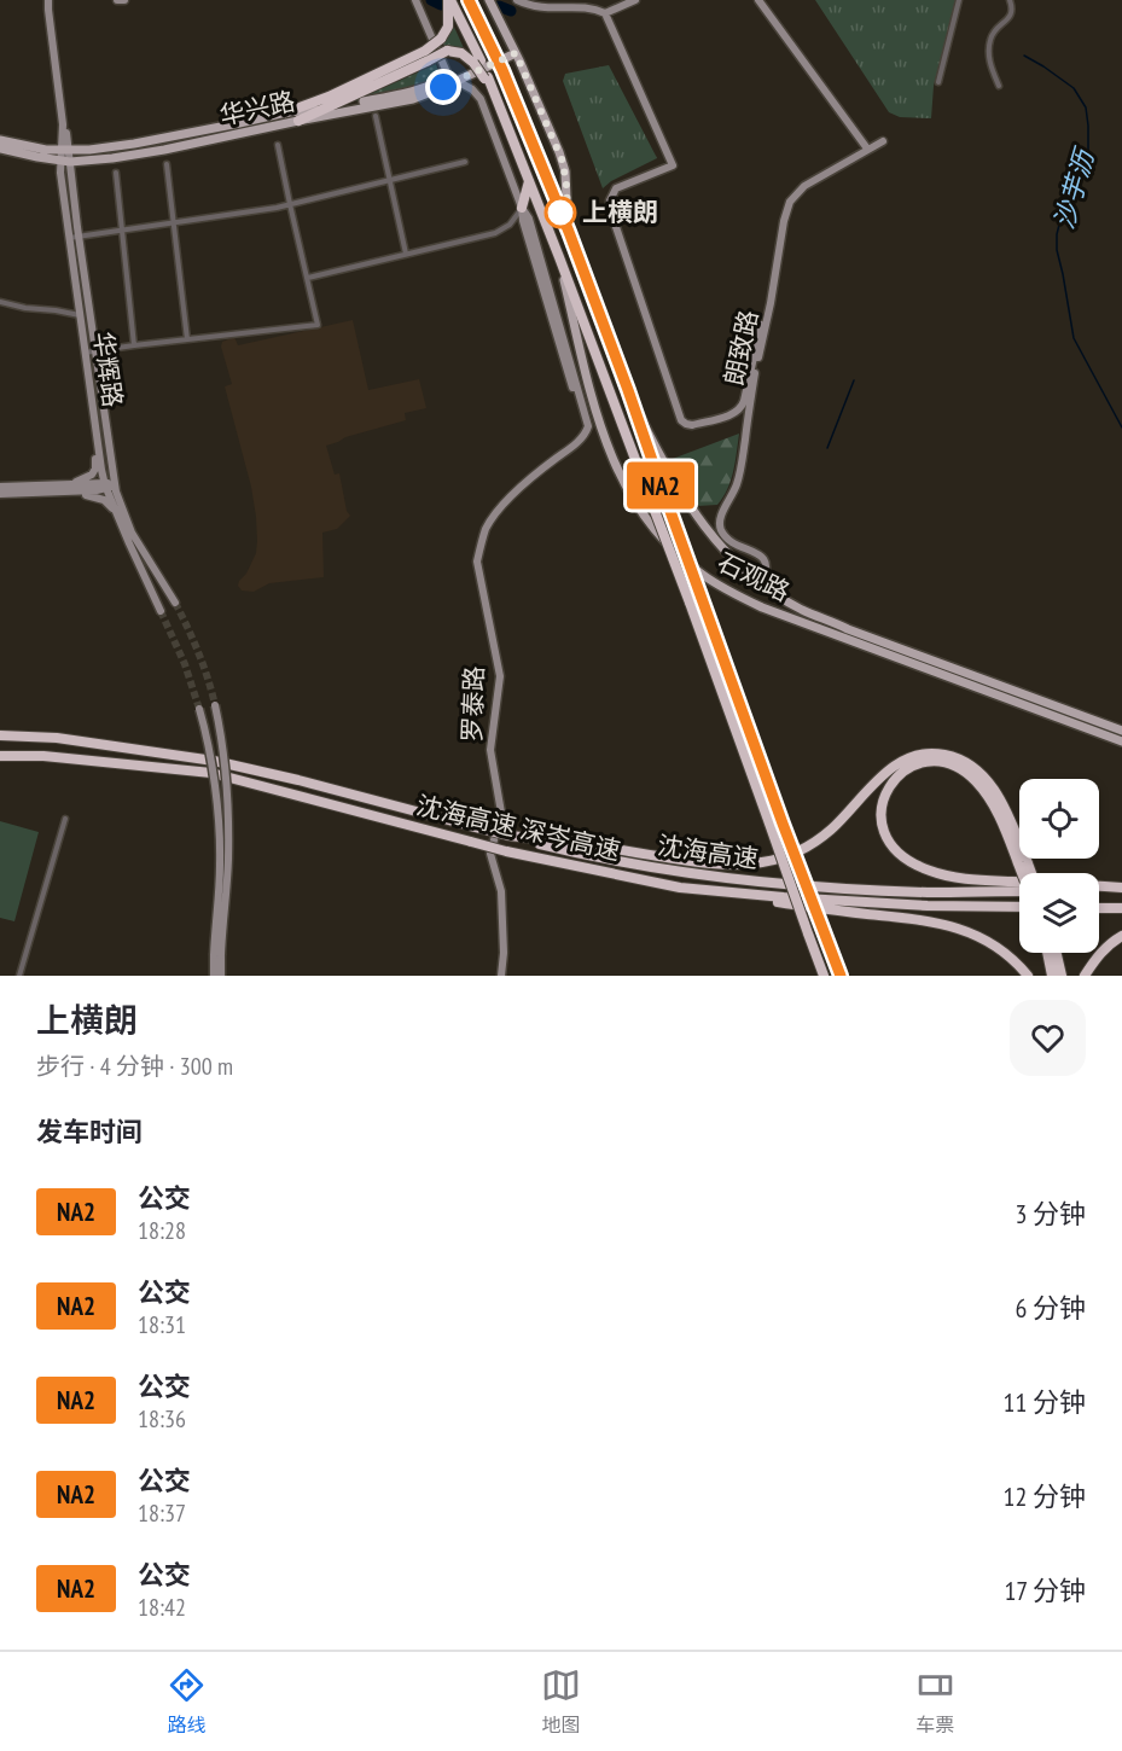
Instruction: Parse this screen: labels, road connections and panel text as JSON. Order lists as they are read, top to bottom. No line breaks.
{"streets":{"highway":["沈海高速 深岑高速","沈海高速"],"main road":["华兴路","石观路"],"street":["朗致路","华辉路","罗泰路"]},"crossings":[["华兴路","华辉路"],["华兴路","罗泰路"],["朗致路","石观路"],["沈海高速 深岑高速","沈海高速"]],"water":["沙芋沥"],"places":["上横朗"],"lines":["bus line NA2"],"page":{"on_map":"NA2","heading":[["上横朗","步行 · 4 分钟 · 300 m"],"发车时间"],"list":[{"mark":"NA2","name":"公交","note":"18:28","value":"3 分钟"},{"mark":"NA2","name":"公交","note":"18:31","value":"6 分钟"},{"mark":"NA2","name":"公交","note":"18:36","value":"11 分钟"},{"mark":"NA2","name":"公交","note":"18:37","value":"12 分钟"},{"mark":"NA2","name":"公交","note":"18:42","value":"17 分钟"}],"tabs":["路线","地图","车票"]}}
